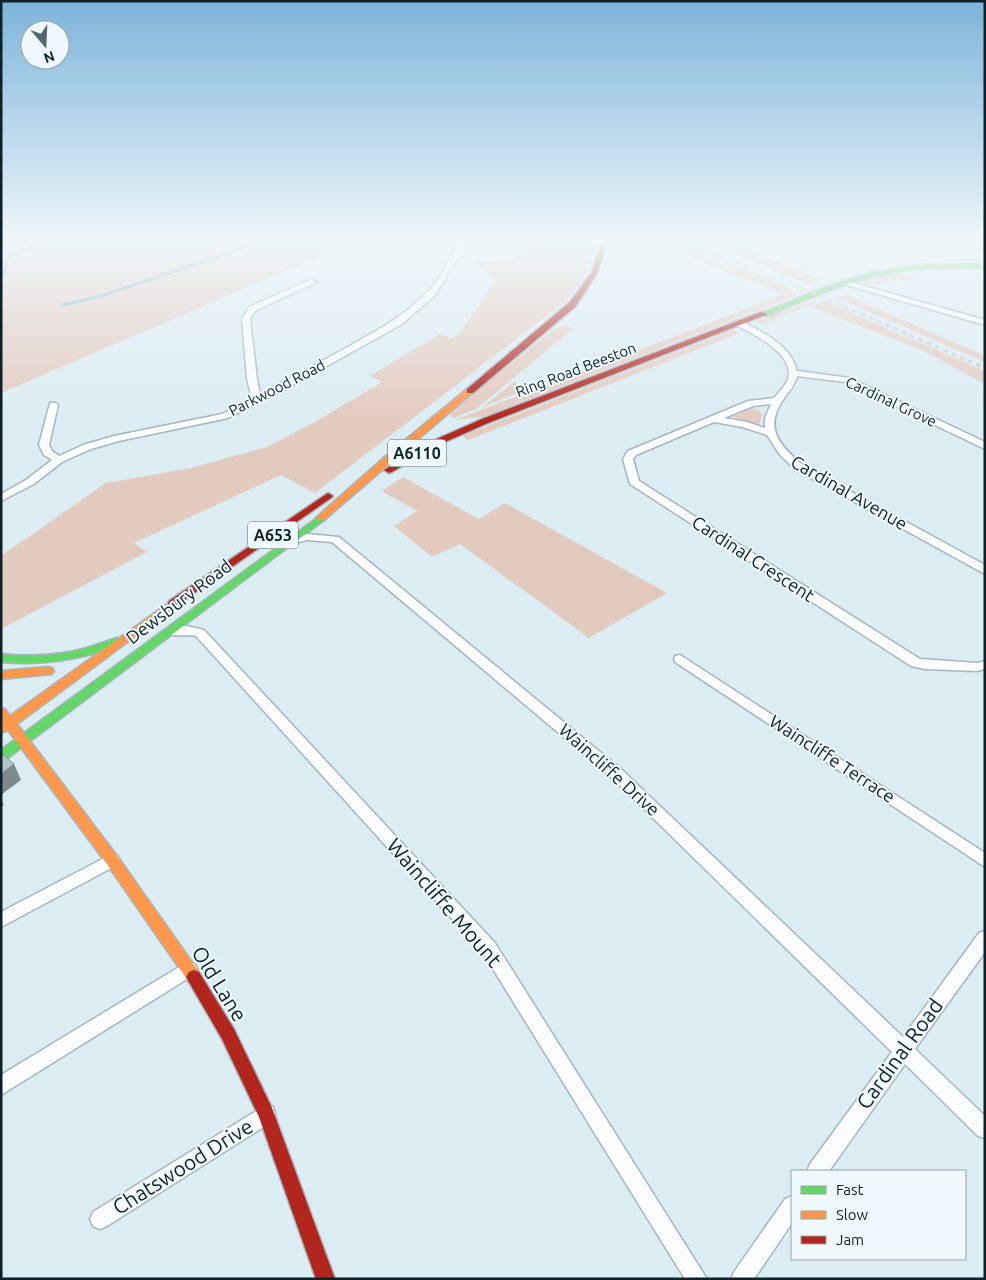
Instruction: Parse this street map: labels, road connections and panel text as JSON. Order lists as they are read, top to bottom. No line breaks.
{"streets":{"main road":["Ring Road Beeston","A6110","A653","Dewsbury Road","Old Lane"],"street":["Parkwood Road","Cardinal Grove","Cardinal Avenue","Cardinal Crescent","Waincliffe Terrace","Waincliffe Drive","Waincliffe Mount","Cardinal Road","Chatswood Drive"]},"crossings":[["Ring Road Beeston","A6110"],["Ring Road Beeston","Dewsbury Road"],["A6110","Dewsbury Road"],["Dewsbury Road","Waincliffe Drive"],["Dewsbury Road","Waincliffe Mount"],["Dewsbury Road","Old Lane"],["Waincliffe Drive","Cardinal Road"],["Old Lane","Chatswood Drive"]],"legend":["Fast","Slow","Jam"],"north":"bottom"}
